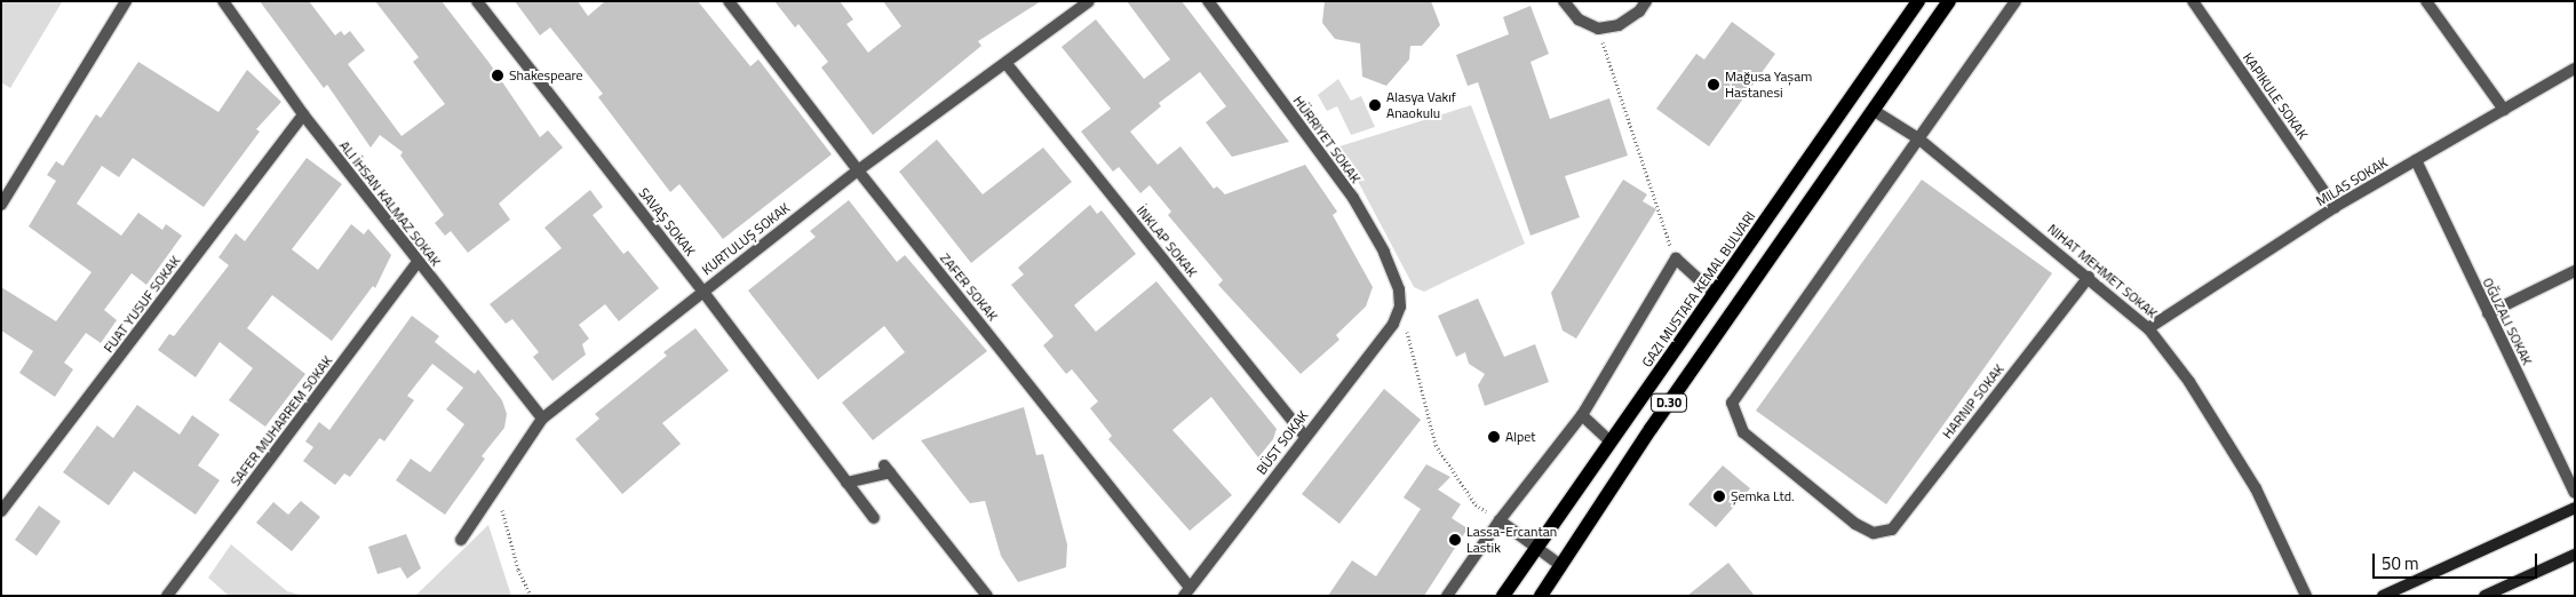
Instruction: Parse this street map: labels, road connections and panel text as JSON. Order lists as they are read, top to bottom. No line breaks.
{"streets":{"main road":["D.30"],"street":["HÜRRIYET SOKAK","MILAS SOKAK","ALI İHSAN KALMAZ SOKAK","SAVAŞ SOKAK","KURTULUŞ SOKAK","İNKLAP SOKAK","NIHAT MEHMET SOKAK","ZAFER SOKAK","FUAT YUSUF SOKAK","OĞUZALI SOKAK","SAFER MUHARREM SOKAK","BÜST SOKAK"]},"crossings":[["HÜRRIYET SOKAK","BÜST SOKAK"],["MILAS SOKAK","NIHAT MEHMET SOKAK"],["MILAS SOKAK","OĞUZALI SOKAK"],["ALI İHSAN KALMAZ SOKAK","KURTULUŞ SOKAK"],["ALI İHSAN KALMAZ SOKAK","FUAT YUSUF SOKAK"],["ALI İHSAN KALMAZ SOKAK","SAFER MUHARREM SOKAK"],["SAVAŞ SOKAK","KURTULUŞ SOKAK"],["KURTULUŞ SOKAK","İNKLAP SOKAK"],["KURTULUŞ SOKAK","ZAFER SOKAK"],["İNKLAP SOKAK","BÜST SOKAK"],["NIHAT MEHMET SOKAK","D.30"],["ZAFER SOKAK","BÜST SOKAK"]],"places":["Shakespeare","Mağusa Yaşam Hastanesi","Alasya Vakıf Anaokulu","Alpet","Şemka Ltd.","Lassa-Ercantan Lastik"],"scale_bar":"50 m"}
